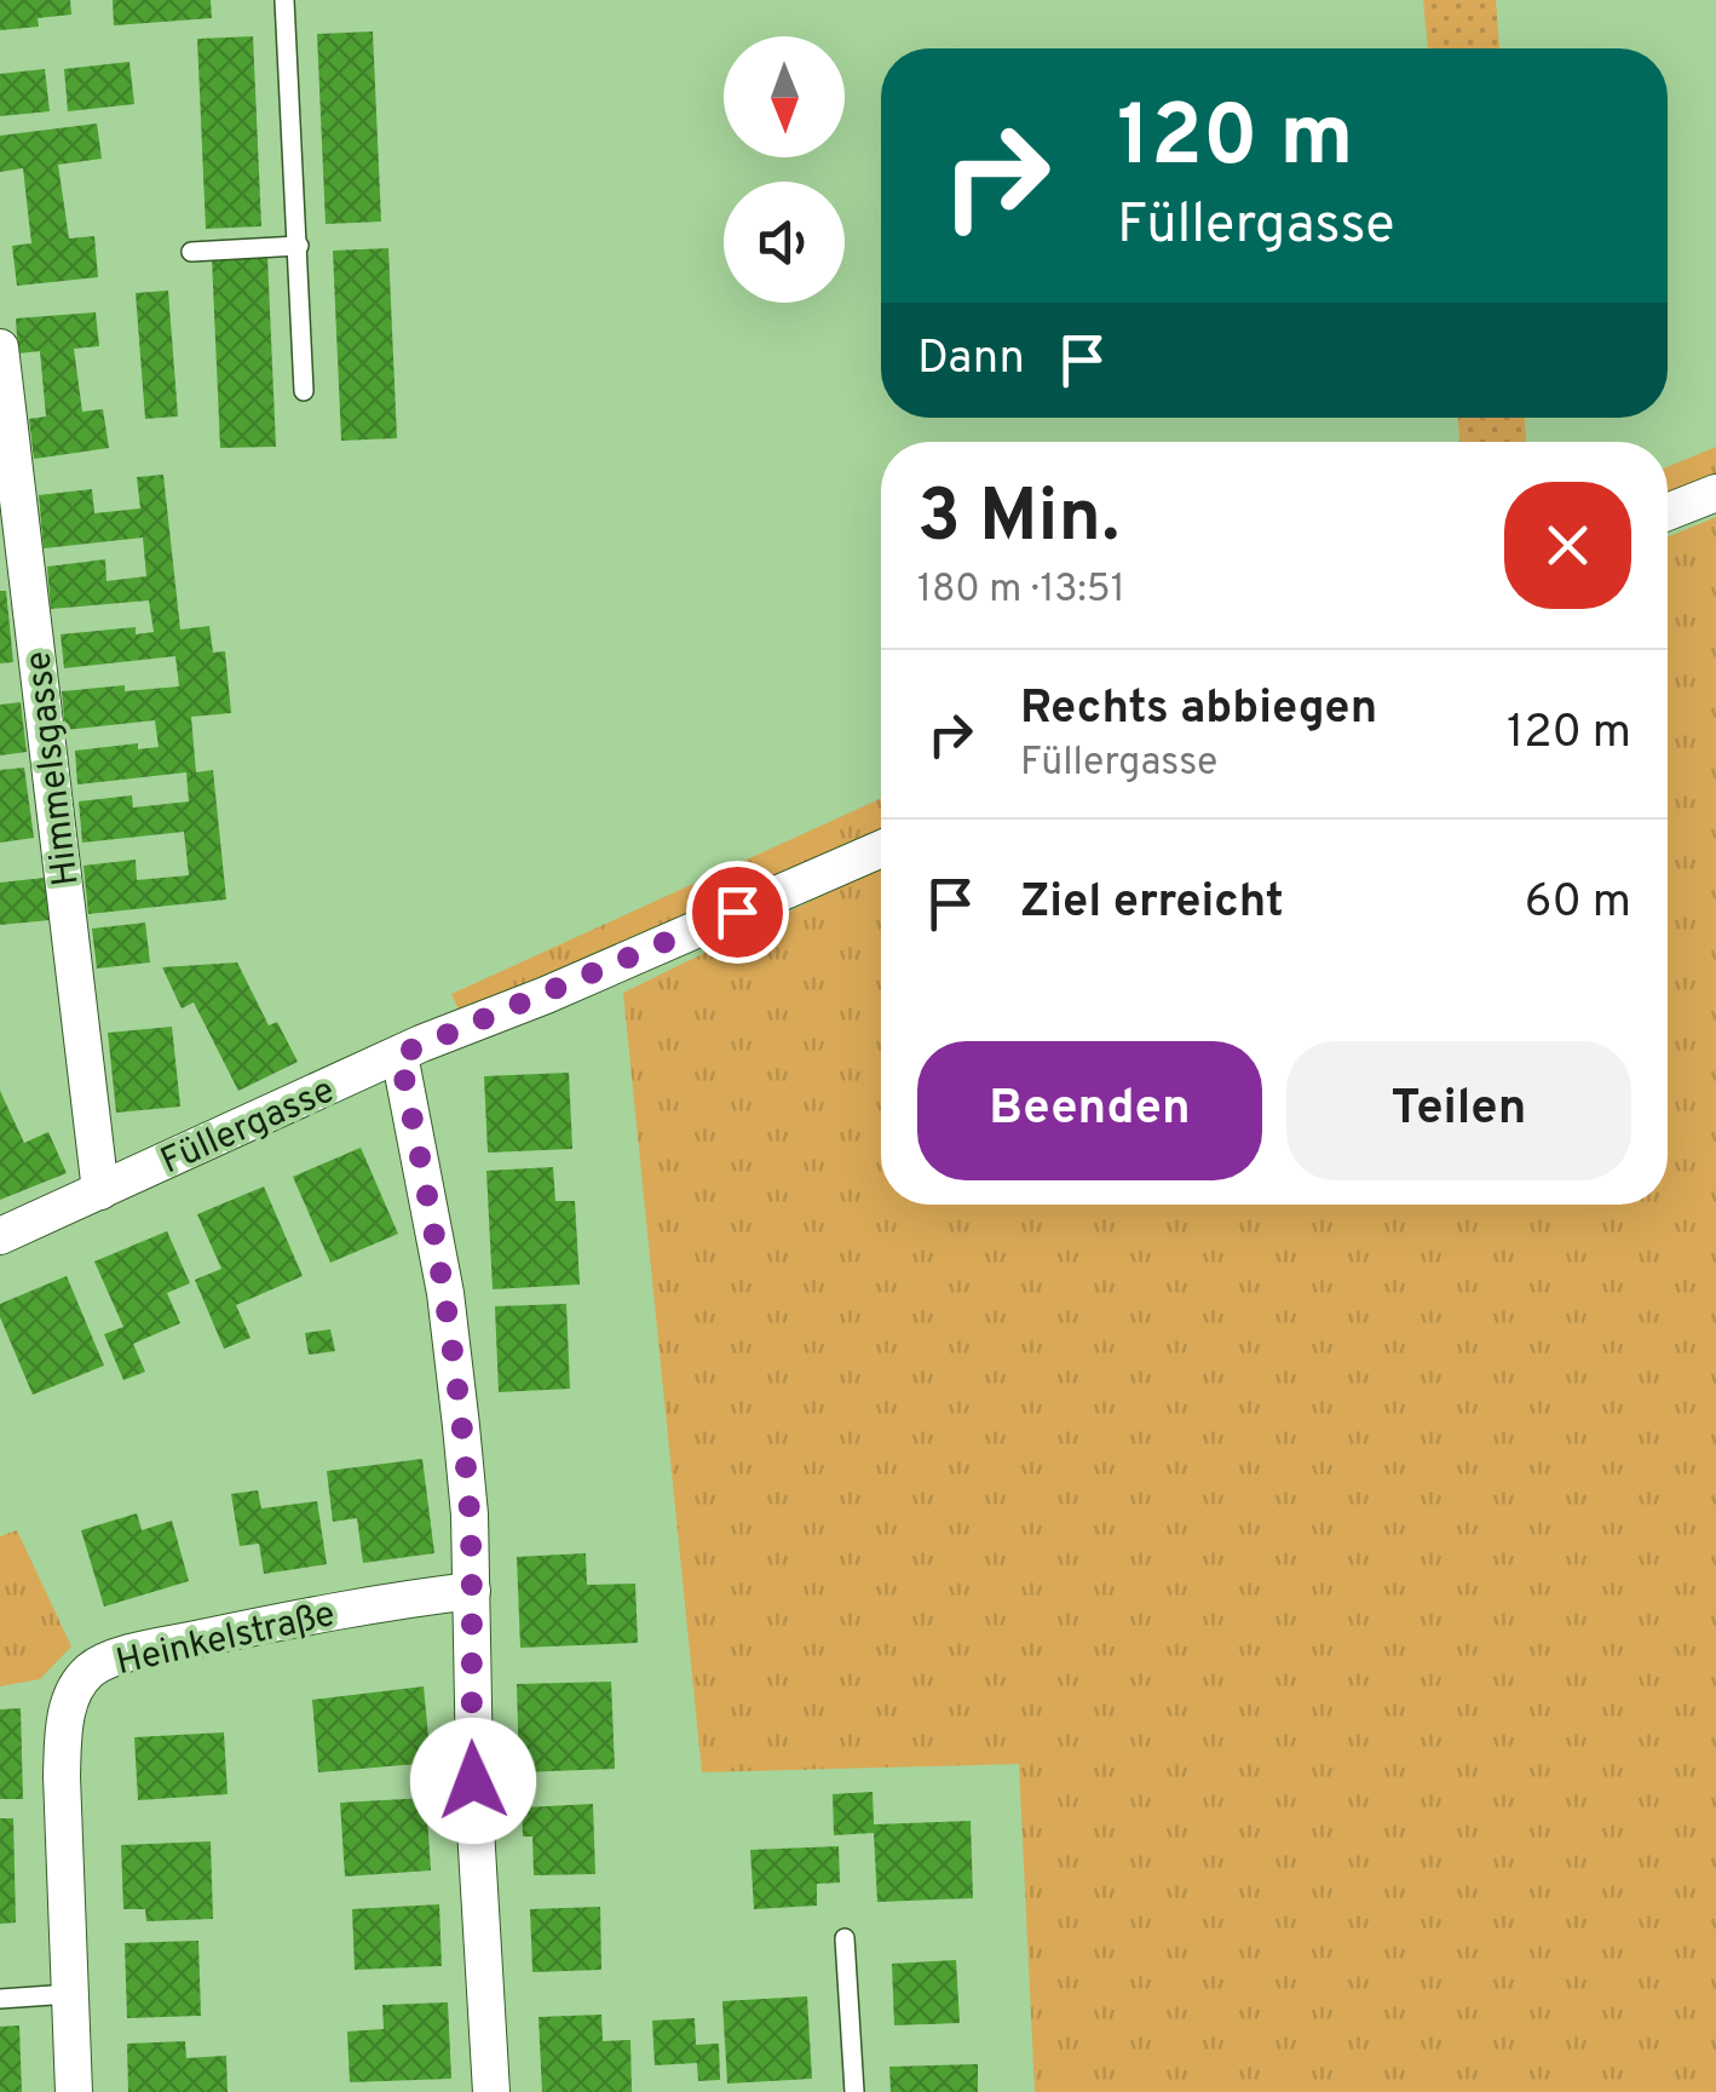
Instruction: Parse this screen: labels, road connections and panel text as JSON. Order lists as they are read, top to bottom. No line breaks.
{"streets":{"street":["Himmelsgasse","Füllergasse","Heinkelstraße"]},"crossings":[["Himmelsgasse","Füllergasse"]],"north":"bottom","page":{"turn":["120 m","Füllergasse"],"then":"Dann","heading":["3 Min.","180 m · 13:51"],"list":[{"name":"Rechts abbiegen","note":"Füllergasse","value":"120 m"},{"name":"Ziel erreicht","value":"60 m"}],"buttons":["Beenden","Teilen"]}}
